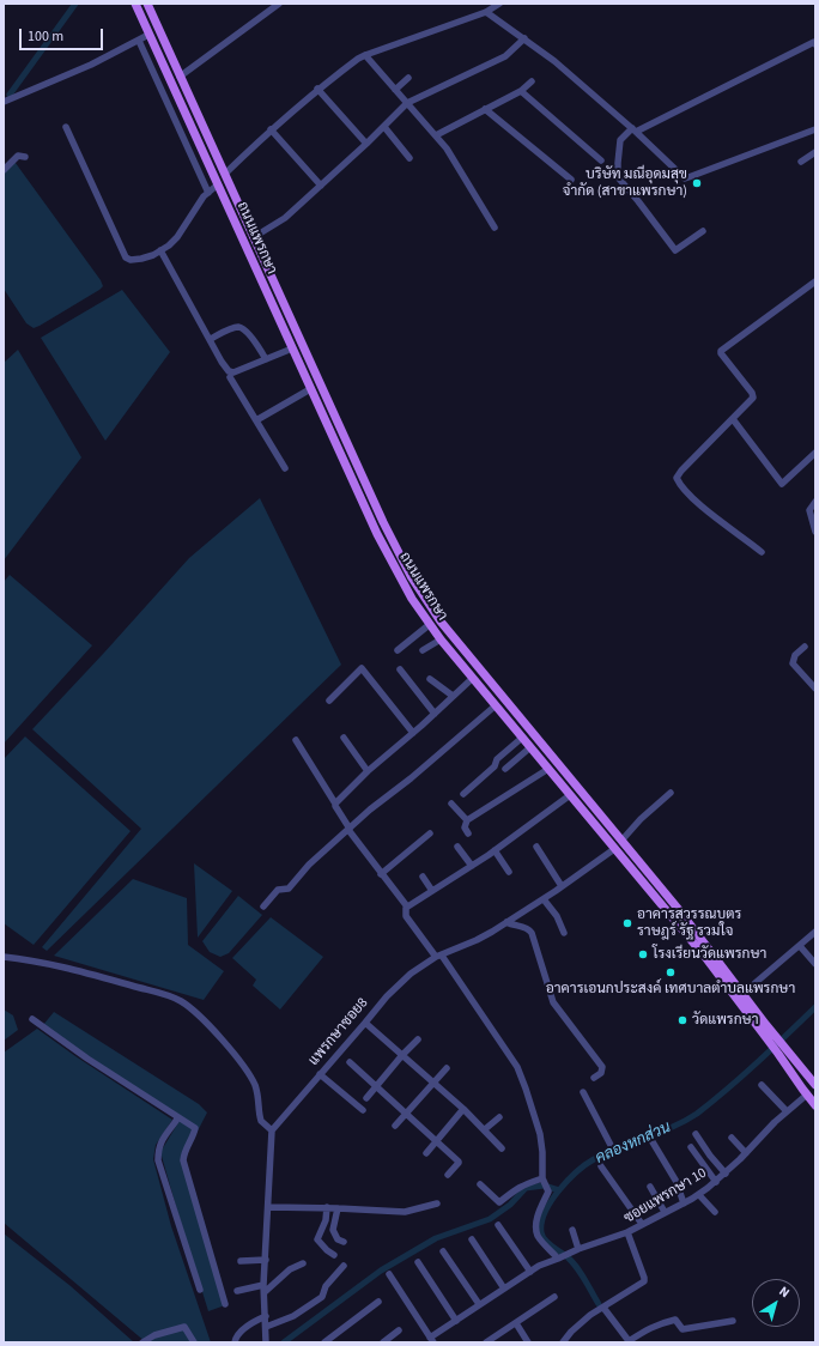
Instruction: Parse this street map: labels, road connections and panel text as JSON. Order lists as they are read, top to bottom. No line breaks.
{"streets":{"main road":["ถนนแพรกษา"],"street":["แพรกษาซอย8","ซอยแพรกษา 10"]},"crossings":[["ถนนแพรกษา","แพรกษาซอย8"],["ถนนแพรกษา","ซอยแพรกษา 10"]],"water":["คลองหกส่วน"],"places":["บริษัท มณีอุดมสุข จำกัด (สาขาแพรกษา)","อาคารสุวรรณบุตร ราษฎร์ รัฐ รวมใจ","โรงเรียนวัดแพรกษา","อาคารเอนกประสงค์ เทศบาลตำบลแพรกษา","วัดแพรกษา"],"scale_bar":"100 m","north":"top right"}
